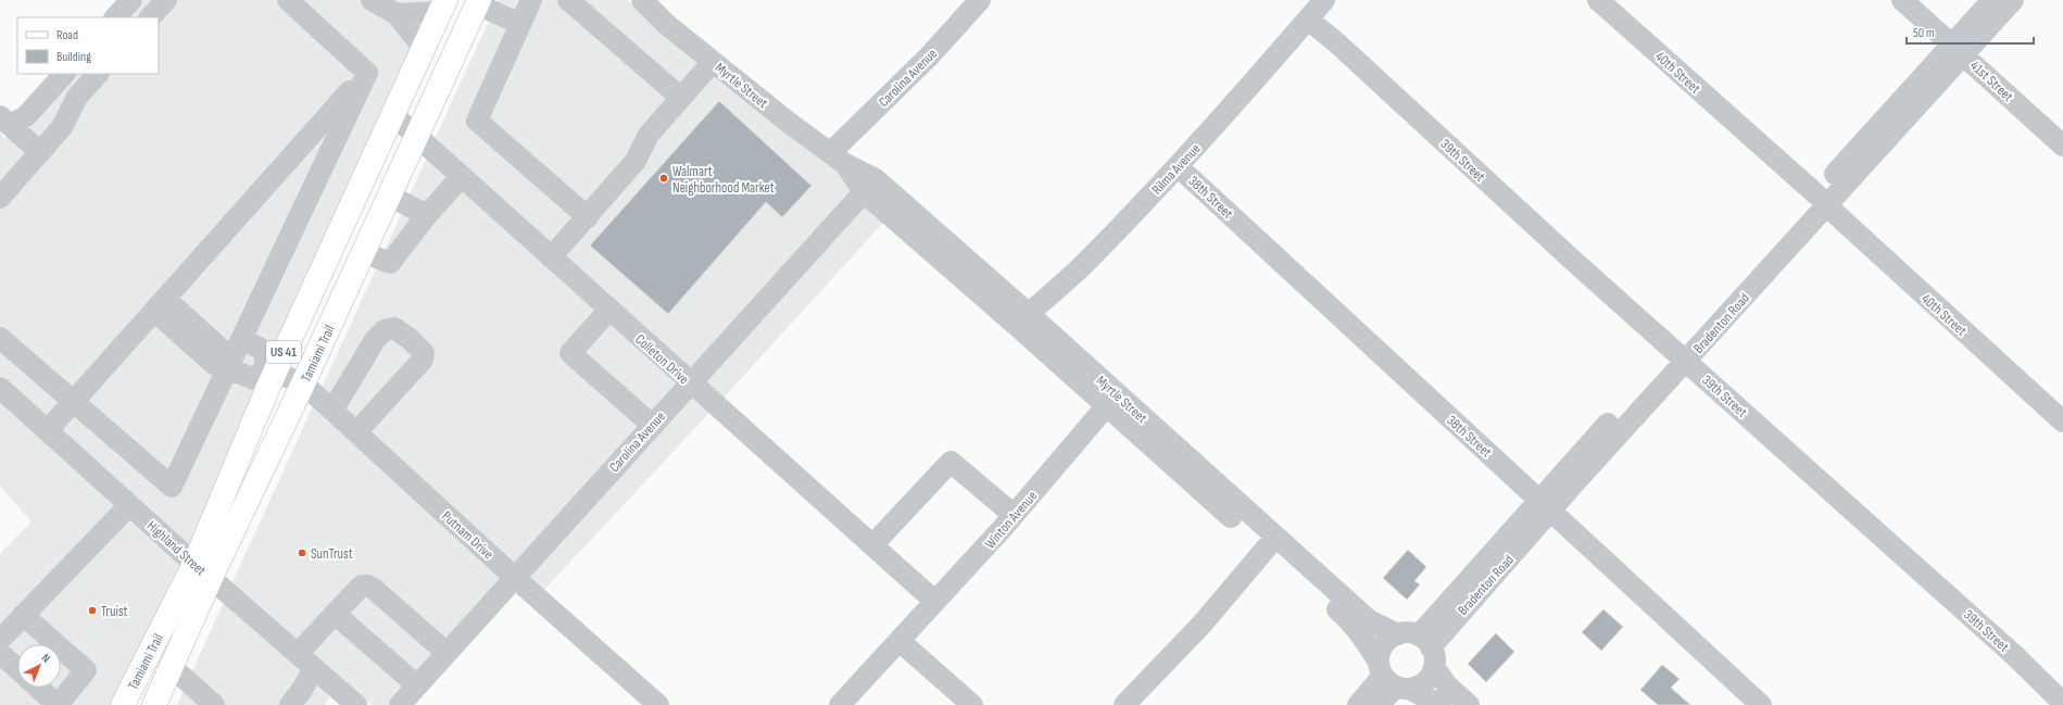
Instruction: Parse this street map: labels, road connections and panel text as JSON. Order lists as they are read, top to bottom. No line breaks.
{"streets":{"main road":["US 41","Tamiami Trail"],"street":["40th Street","Carolina Avenue","41st Street","Myrtle Street","39th Street","Rilma Avenue","38th Street","Bradenton Road","Colleton Drive","Winton Avenue","Putnam Drive","Highland Street"]},"crossings":[["40th Street","Bradenton Road"],["Carolina Avenue","Myrtle Street"],["Carolina Avenue","Colleton Drive"],["Carolina Avenue","Putnam Drive"],["41st Street","Bradenton Road"],["Myrtle Street","Rilma Avenue"],["Myrtle Street","Bradenton Road"],["Myrtle Street","Winton Avenue"],["39th Street","Rilma Avenue"],["39th Street","Bradenton Road"],["Rilma Avenue","38th Street"],["38th Street","Bradenton Road"],["Tamiami Trail","Colleton Drive"],["Tamiami Trail","Putnam Drive"],["Tamiami Trail","Highland Street"],["Colleton Drive","Winton Avenue"]],"places":["Walmart Neighborhood Market","SunTrust","Truist"],"legend":["Road","Building"],"scale_bar":"50 m","north":"top right"}
